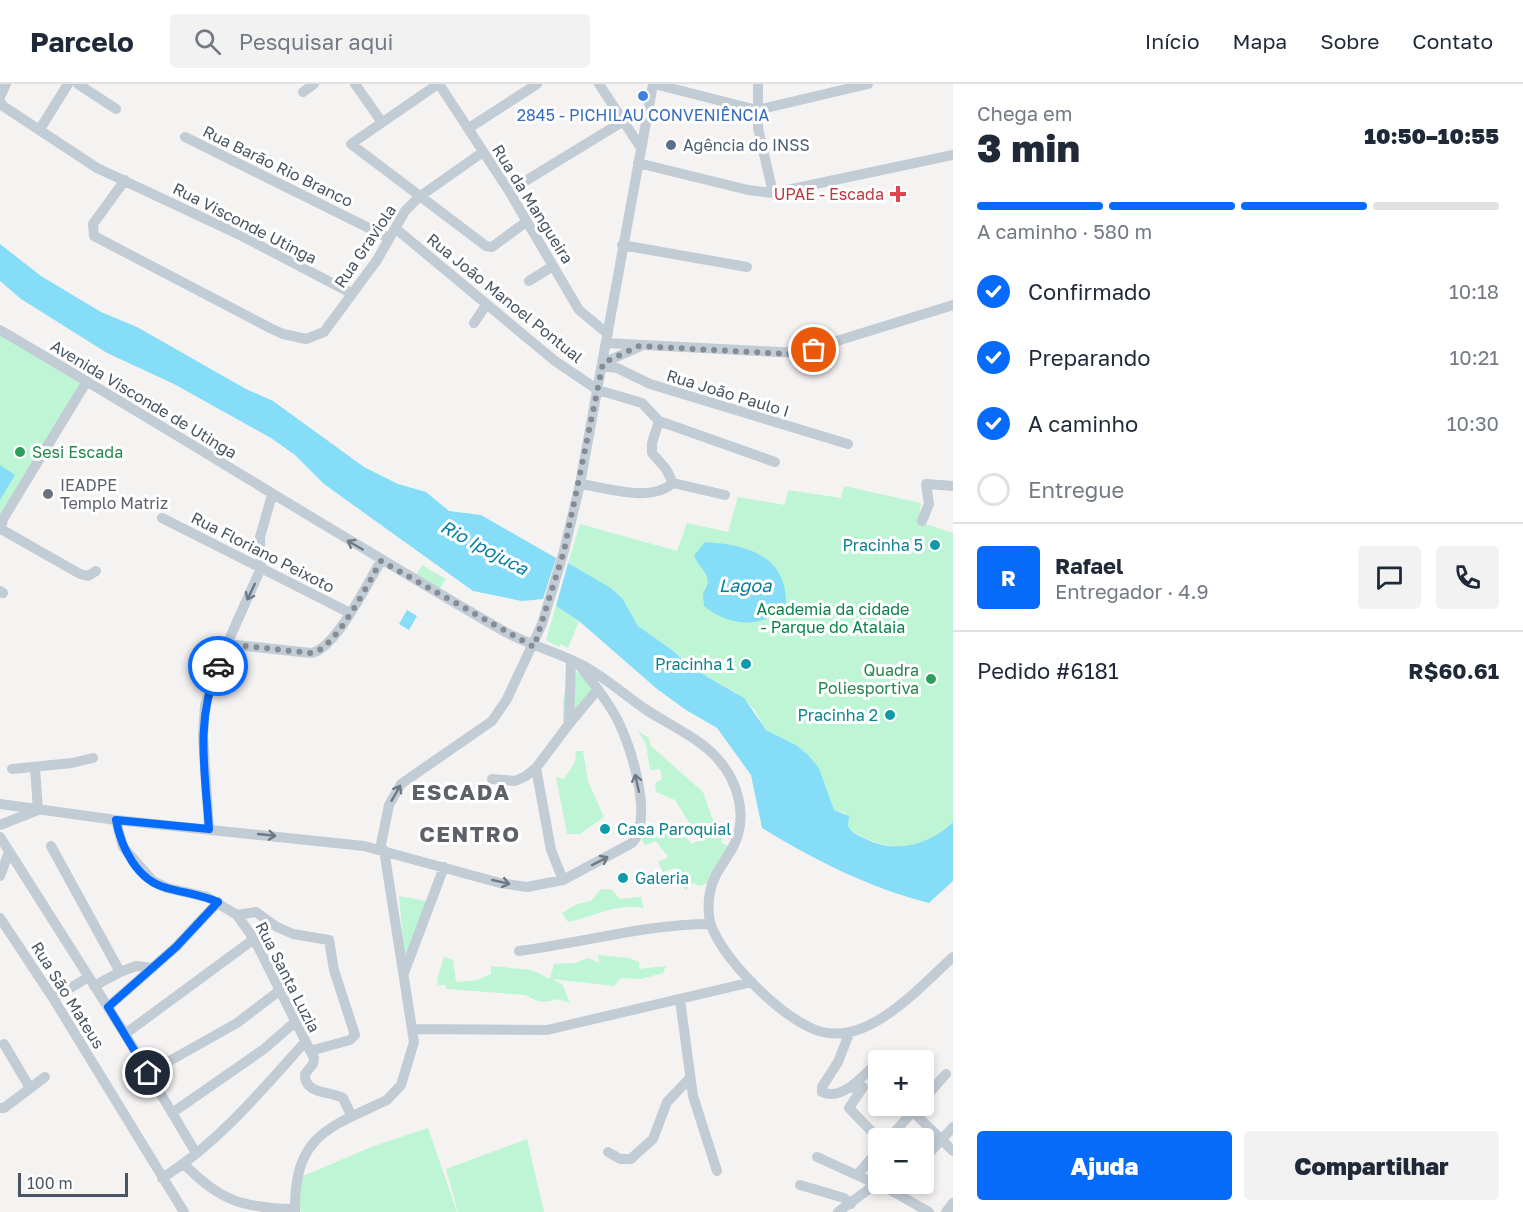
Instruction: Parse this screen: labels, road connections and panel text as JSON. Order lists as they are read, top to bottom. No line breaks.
{"streets":{"street":["Rua Barão Rio Branco","Rua da Mangueira","Rua Visconde Utinga","Rua Graviola","Rua João Manoel Pontual","Rua João Paulo I","Avenida Visconde de Utinga","Rua Floriano Peixoto","Rua Santa Luzia","Rua São Mateus"]},"crossings":[["Rua Barão Rio Branco","Rua Graviola"],["Rua da Mangueira","Rua Graviola"],["Rua Visconde Utinga","Rua Graviola"],["Rua Graviola","Rua João Manoel Pontual"]],"districts":["ESCADA","CENTRO"],"water":["Rio Ipojuca","Lagoa"],"parks":["Academia da cidade - Parque do Atalaia"],"places":{"other":["2845 - PICHILAU CONVENIÊNCIA","Agência do INSS","Sesi Escada","IEADPE Templo Matriz","Pracinha 5","Pracinha 1","Quadra Poliesportiva","Pracinha 2","Casa Paroquial","Galeria"],"health":["UPAE - Escada"]},"scale_bar":"100 m","page":{"header":"Parcelo","search":"Pesquisar aqui","nav":["Início","Mapa","Sobre","Contato"],"heading":["3 min","Chega em","10:50–10:55"],"panel":["Rafael","Entregador · 4.9","Pedido #6181","R$60.61"],"bar":"A caminho · 580 m","list":[["Confirmado","10:18"],["Preparando","10:21"],["A caminho","10:30"],"Entregue"],"round":"R","map_buttons":["+","−"],"buttons":["Ajuda","Compartilhar"],"scale":"100 m"}}
